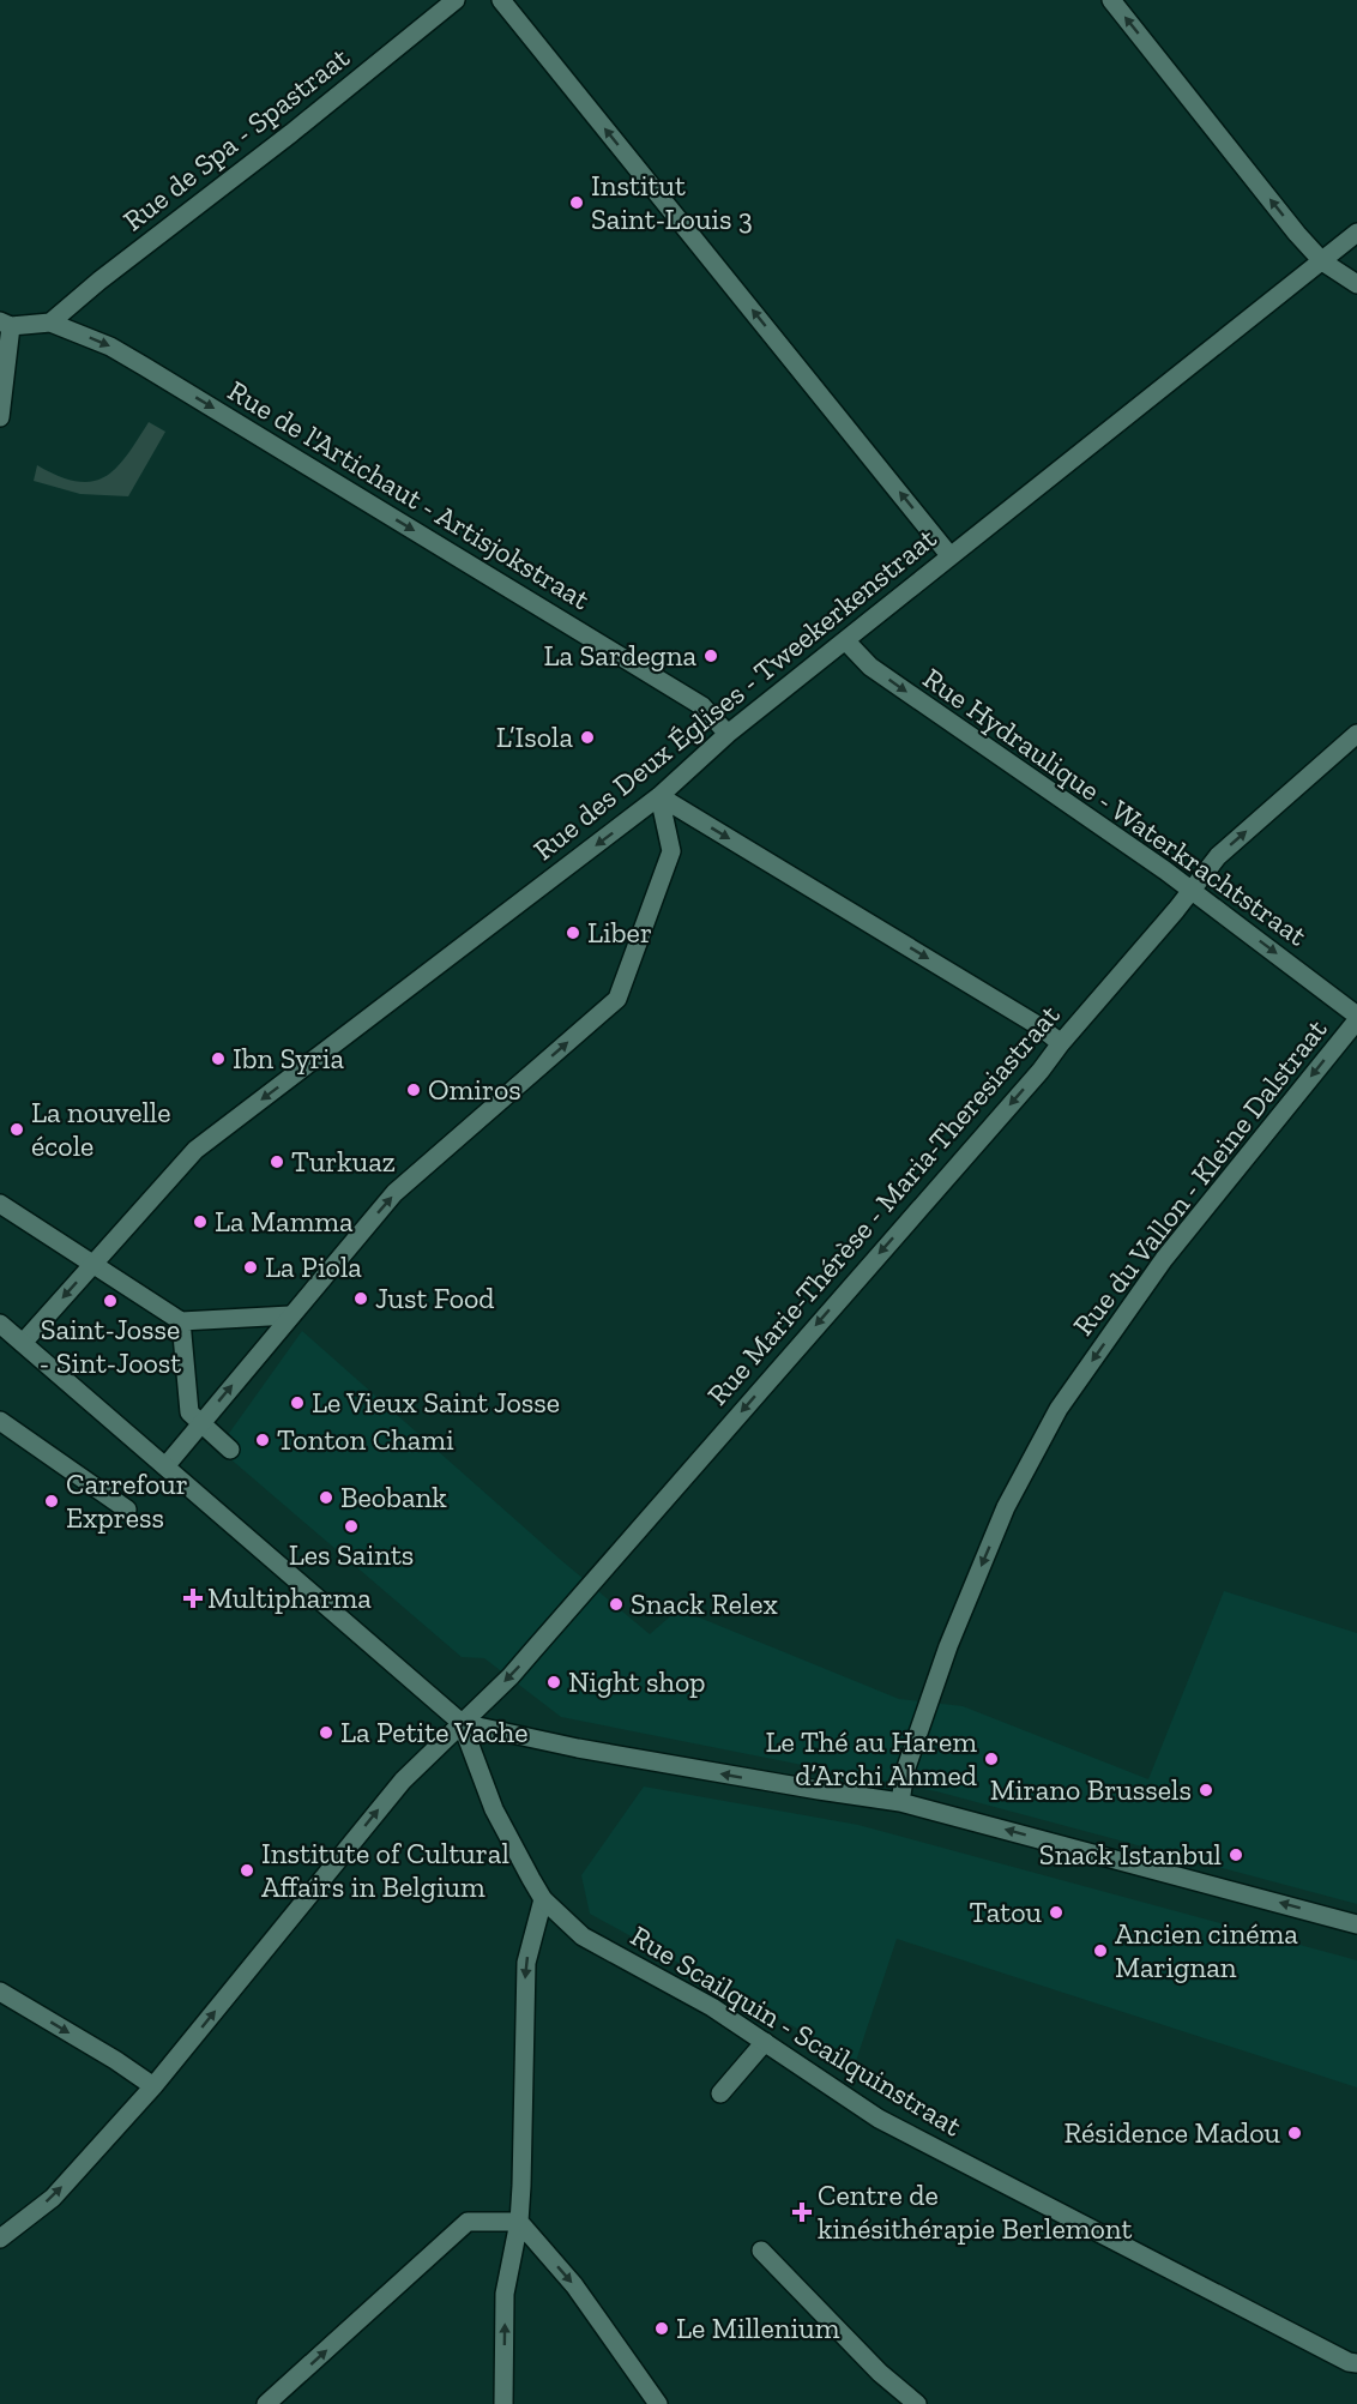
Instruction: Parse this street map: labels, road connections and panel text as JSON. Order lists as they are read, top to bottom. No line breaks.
{"streets":{"street":["Rue de Spa - Spastraat","Rue de l'Artichaut - Artisjokstraat","Rue des Deux Églises - Tweekerkenstraat","Rue Hydraulique - Waterkrachtstraat","Rue du Vallon - Kleine Dalstraat","Rue Marie-Thérèse - Maria-Theresiastraat","Rue Scailquin - Scailquinstraat"]},"crossings":[["Rue de Spa - Spastraat","Rue de l'Artichaut - Artisjokstraat"],["Rue de l'Artichaut - Artisjokstraat","Rue des Deux Églises - Tweekerkenstraat"],["Rue des Deux Églises - Tweekerkenstraat","Rue Hydraulique - Waterkrachtstraat"],["Rue Hydraulique - Waterkrachtstraat","Rue du Vallon - Kleine Dalstraat"],["Rue Hydraulique - Waterkrachtstraat","Rue Marie-Thérèse - Maria-Theresiastraat"],["Rue Marie-Thérèse - Maria-Theresiastraat","Rue Scailquin - Scailquinstraat"]],"one_way":["Rue de l'Artichaut - Artisjokstraat","Rue Hydraulique - Waterkrachtstraat","Rue du Vallon - Kleine Dalstraat"],"places":{"other":["Institut Saint-Louis 3","La Sardegna","L’Isola","Liber","Ibn Syria","Omiros","La nouvelle école","Turkuaz","La Mamma","La Piola","Just Food","Saint-Josse - Sint-Joost","Le Vieux Saint Josse","Tonton Chami","Beobank","Carrefour Express","Les Saints","Snack Relex","Night shop","La Petite Vache","Le Thé au Harem d’Archi Ahmed","Mirano Brussels","Snack Istanbul","Institute of Cultural Affairs in Belgium","Tatou","Ancien cinéma Marignan","Résidence Madou","Le Millenium"],"health":["Multipharma","Centre de kinésithérapie Berlemont"]}}
